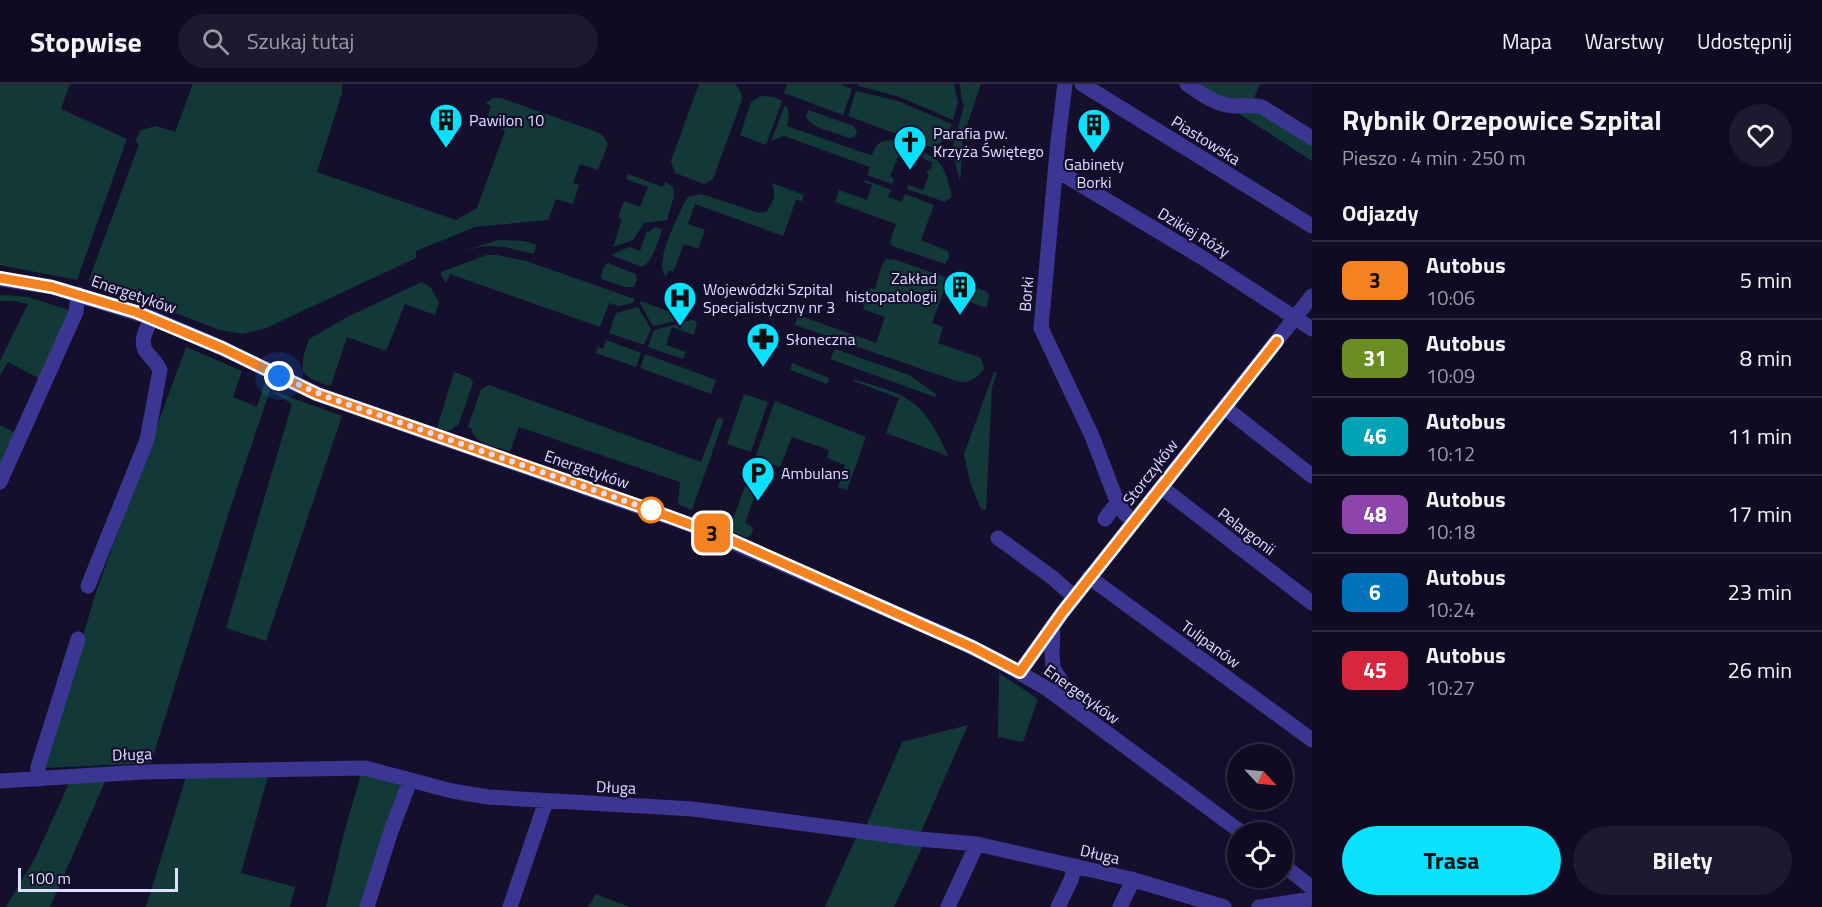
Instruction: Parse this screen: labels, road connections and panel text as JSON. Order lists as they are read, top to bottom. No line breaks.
{"streets":{"street":["Piastowska","Dzikiej Róży","Energetyków","Borki","Storczyków","Pelargonii","Tulipanów","Długa"]},"crossings":[["Dzikiej Róży","Borki"],["Dzikiej Róży","Storczyków"],["Energetyków","Storczyków"],["Borki","Storczyków"],["Storczyków","Pelargonii"],["Storczyków","Tulipanów"]],"places":{"building":["Pawilon 10","Gabinety Borki","Zakład histopatologii"],"church":["Parafia pw. Krzyża Świętego"],"hospital":["Wojewódzki Szpital Specjalistyczny nr 3"],"pharmacy":["Słoneczna"],"parking":["Ambulans"]},"lines":["bus line 3"],"scale_bar":"100 m","north":"bottom right","page":{"header":"Stopwise","search":"Szukaj tutaj","nav":["Mapa","Warstwy","Udostępnij"],"on_map":"3","heading":[["Rybnik Orzepowice Szpital","Pieszo · 4 min · 250 m"],"Odjazdy"],"list":[{"mark":"3","name":"Autobus","note":"10:06","value":"5 min"},{"mark":"31","name":"Autobus","note":"10:09","value":"8 min"},{"mark":"46","name":"Autobus","note":"10:12","value":"11 min"},{"mark":"48","name":"Autobus","note":"10:18","value":"17 min"},{"mark":"6","name":"Autobus","note":"10:24","value":"23 min"},{"mark":"45","name":"Autobus","note":"10:27","value":"26 min"}],"buttons":["Trasa","Bilety"],"scale":"100 m"}}
